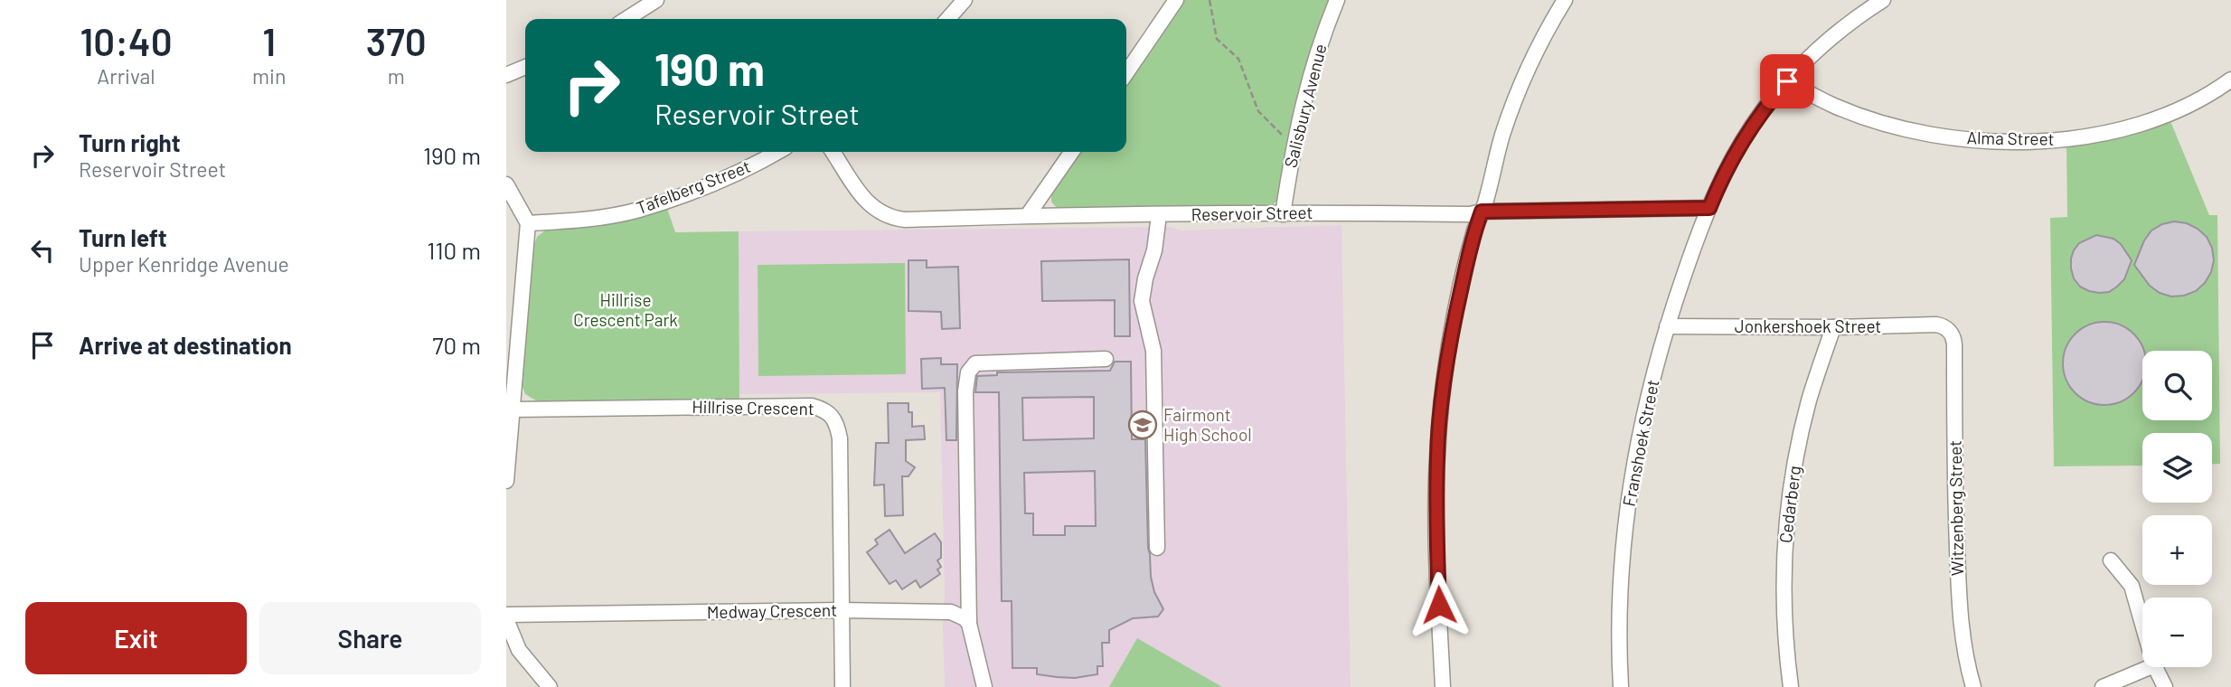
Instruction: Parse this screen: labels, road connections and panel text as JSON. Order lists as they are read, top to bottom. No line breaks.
{"streets":{"street":["Salisbury Avenue","Alma Street","Tafelberg Street","Reservoir Street","Jonkershoek Street","Hillrise Crescent","Franshoek Street","Cedarberg","Witzenberg Street","Medway Crescent"]},"crossings":[["Salisbury Avenue","Reservoir Street"],["Alma Street","Franshoek Street"],["Reservoir Street","Franshoek Street"],["Jonkershoek Street","Franshoek Street"],["Jonkershoek Street","Cedarberg"],["Jonkershoek Street","Witzenberg Street"],["Hillrise Crescent","Medway Crescent"]],"parks":["Hillrise Crescent Park"],"places":{"school or university":["Fairmont High School"]},"page":{"eta":["10:40","Arrival","1","min","370","m"],"turn":["190 m","Reservoir Street"],"list":[{"name":"Turn right","note":"Reservoir Street","value":"190 m"},{"name":"Turn left","note":"Upper Kenridge Avenue","value":"110 m"},{"name":"Arrive at destination","value":"70 m"}],"map_buttons":["+","−"],"buttons":["Exit","Share"]}}
